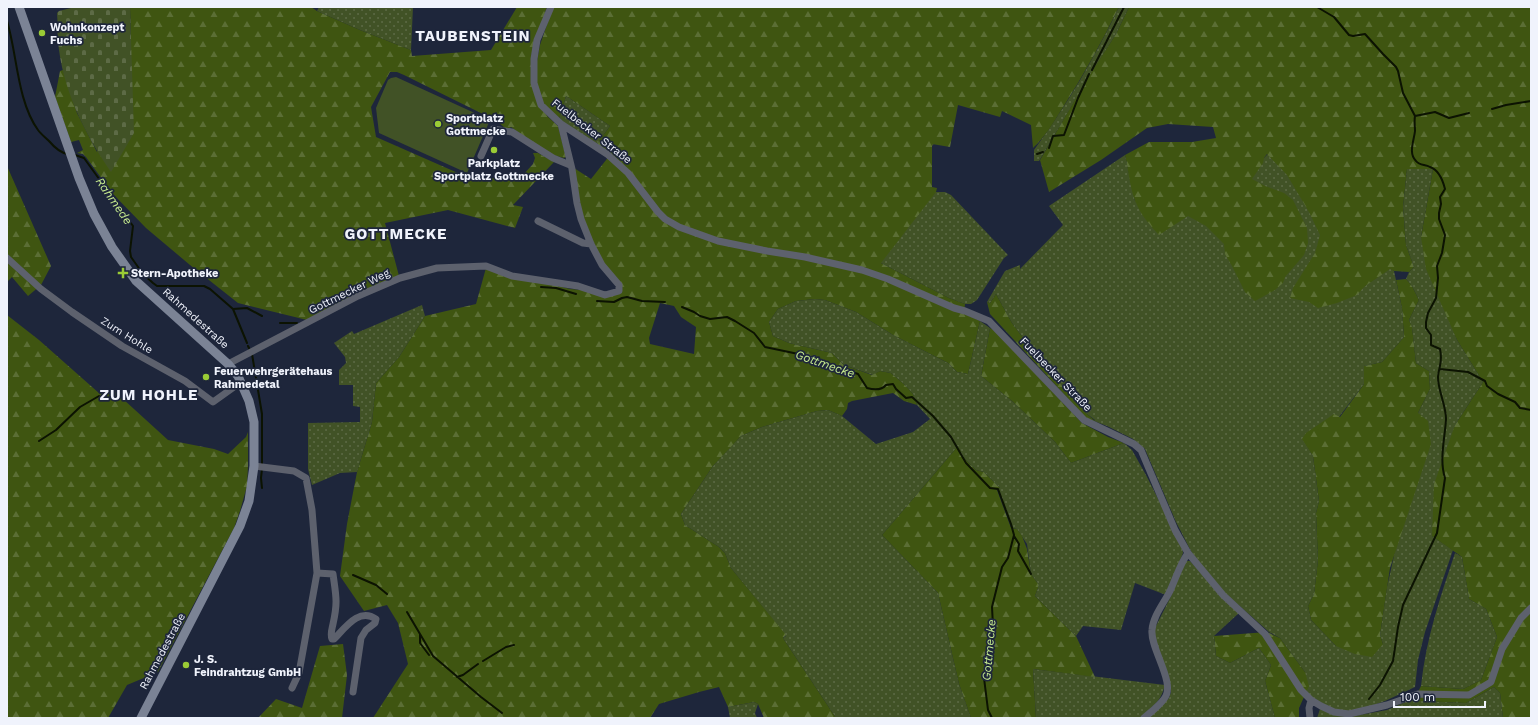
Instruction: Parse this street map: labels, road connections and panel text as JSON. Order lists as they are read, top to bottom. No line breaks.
{"streets":{"main road":["Rahmedestraße"],"street":["Fuelbecker Straße","Gottmecker Weg","Zum Hohle"]},"crossings":[["Fuelbecker Straße","Gottmecker Weg"],["Gottmecker Weg","Rahmedestraße"],["Rahmedestraße","Zum Hohle"]],"districts":["TAUBENSTEIN","GOTTMECKE","ZUM HOHLE"],"water":["Rahmede","Gottmecke"],"places":{"other":["Wohnkonzept Fuchs","Sportplatz Gottmecke","Parkplatz Sportplatz Gottmecke","Feuerwehrgerätehaus Rahmedetal","J. S. Feindrahtzug GmbH"],"health":["Stern-Apotheke"]},"scale_bar":"100 m"}
